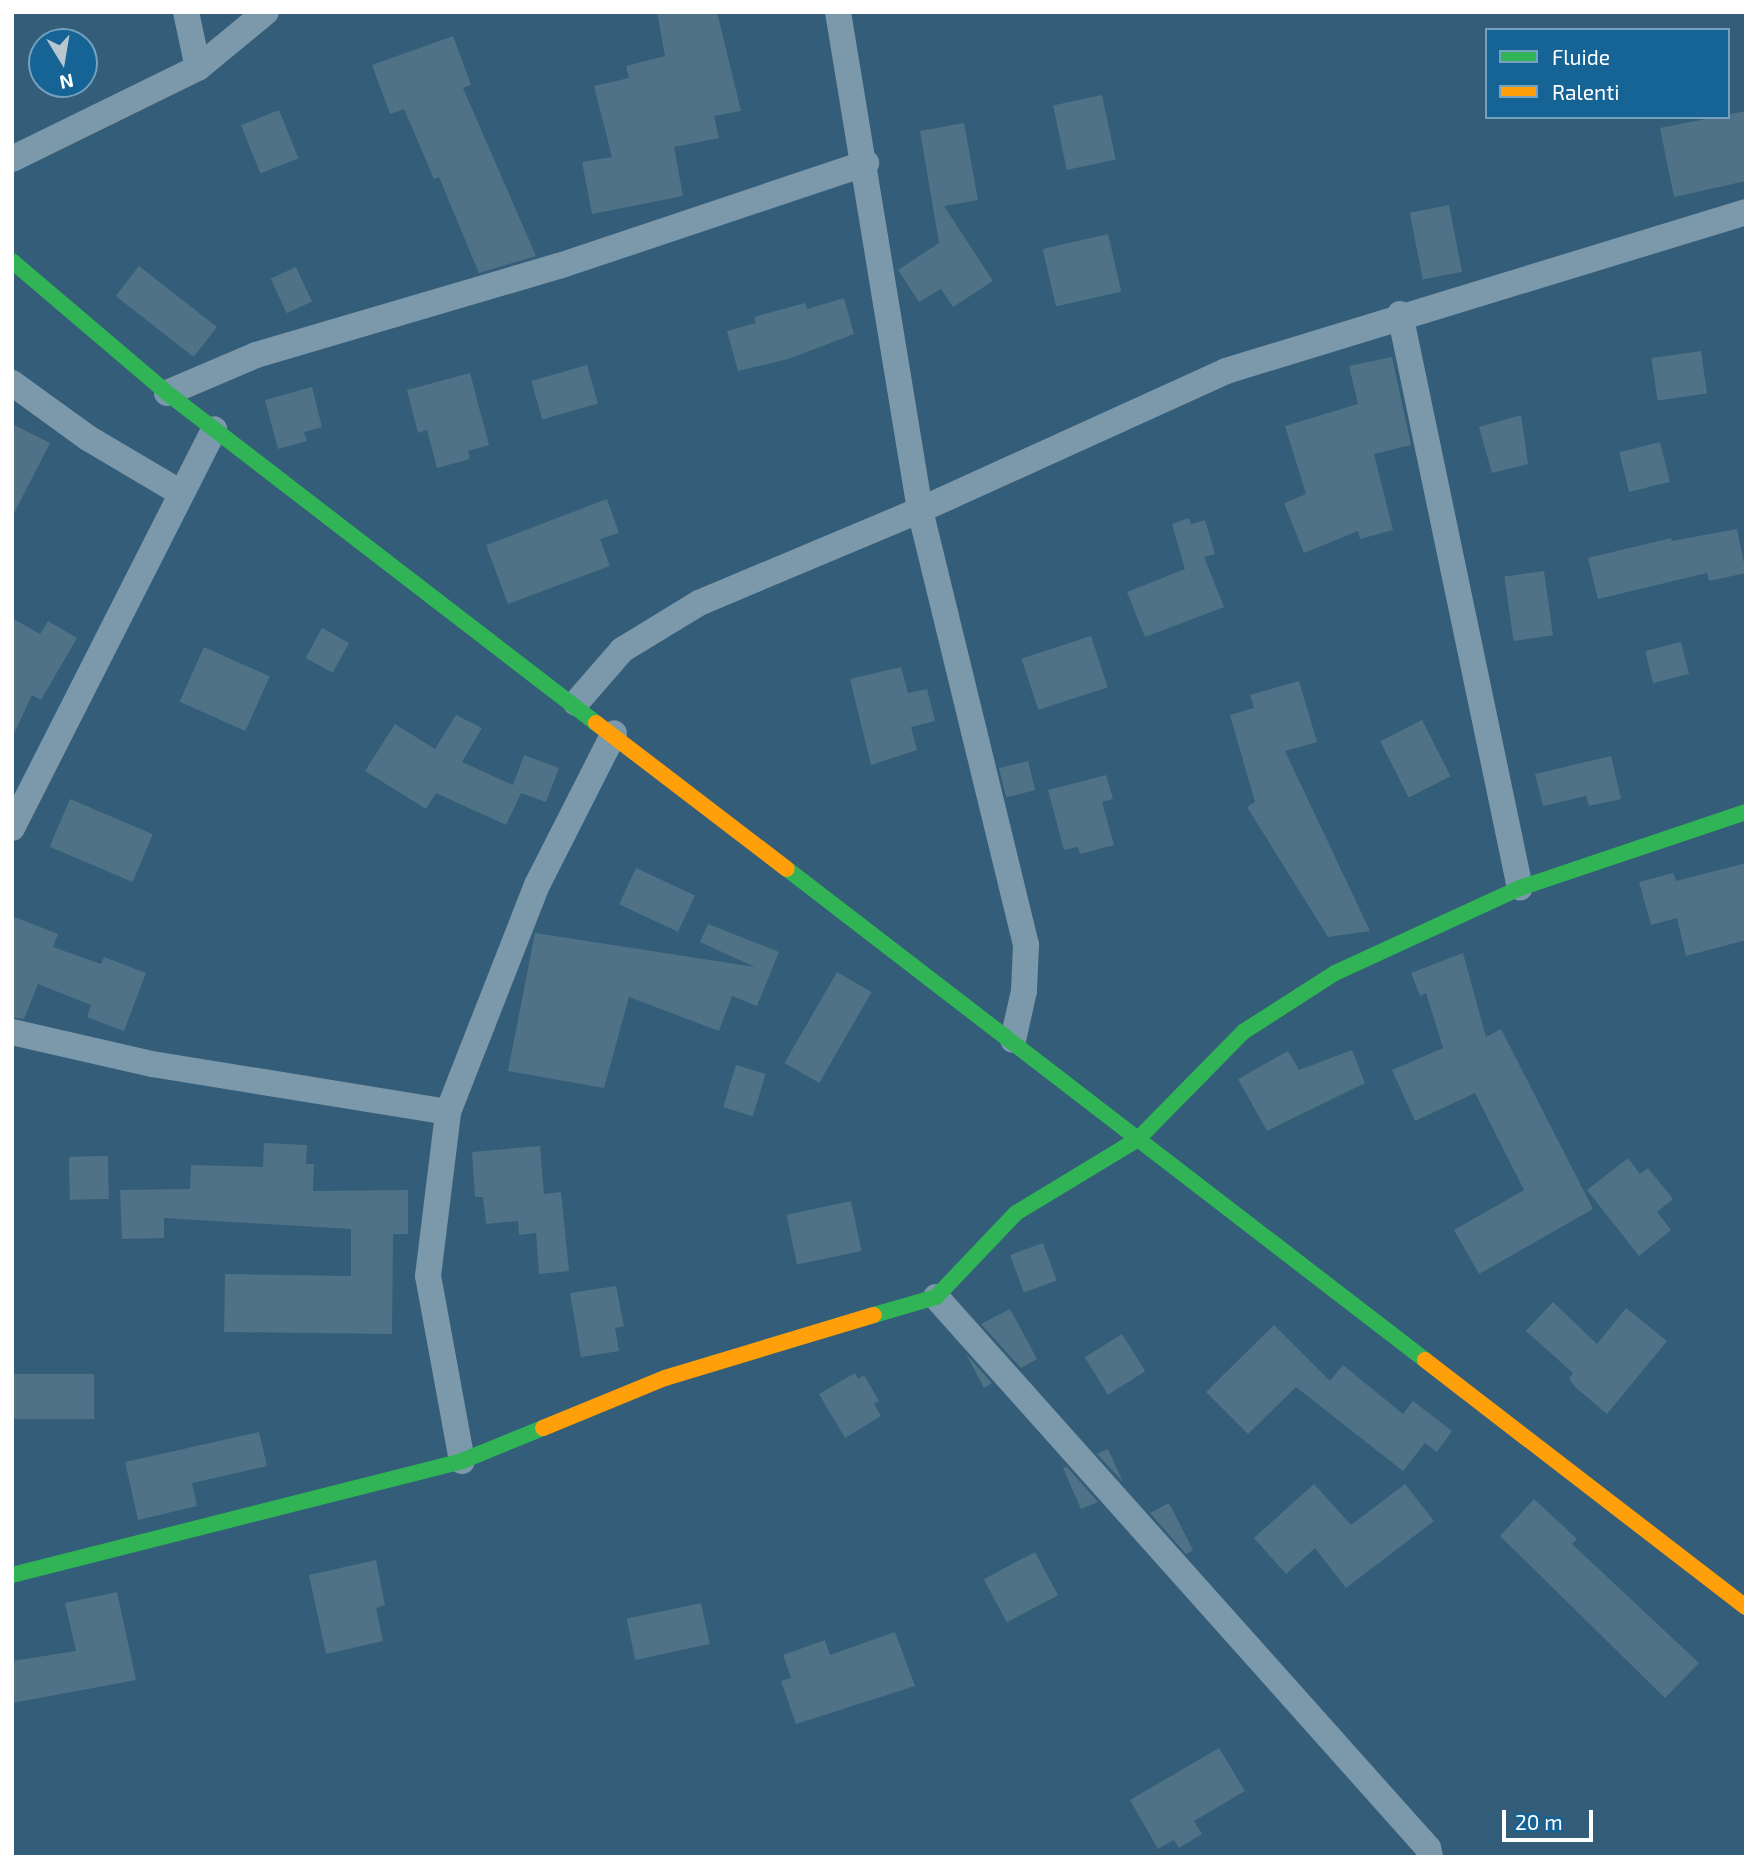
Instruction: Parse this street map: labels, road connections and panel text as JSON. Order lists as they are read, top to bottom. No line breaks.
{"legend":["Fluide","Ralenti"],"scale_bar":"20 m","north":"bottom"}
